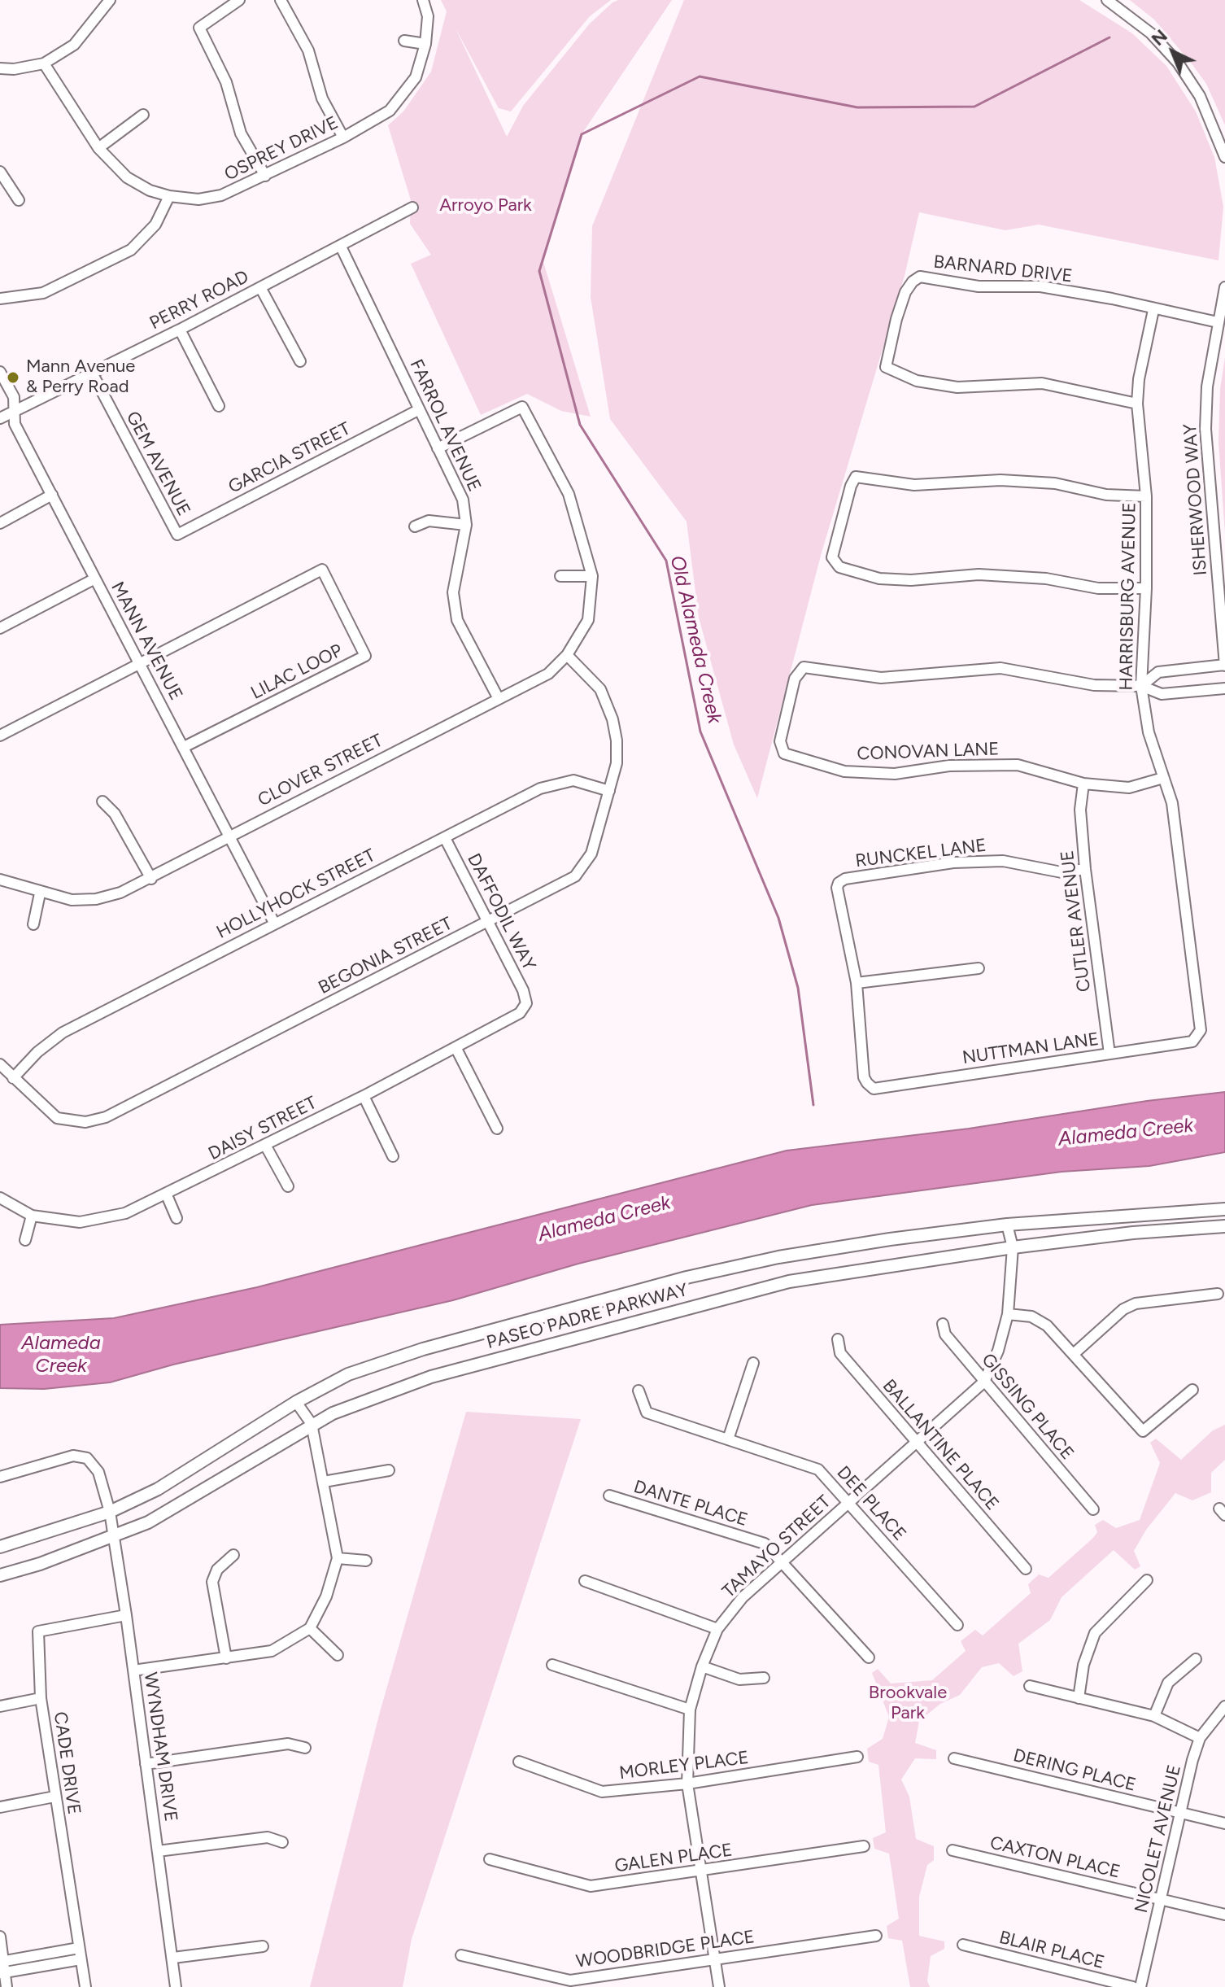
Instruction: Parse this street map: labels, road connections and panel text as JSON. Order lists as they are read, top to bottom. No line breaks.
{"streets":{"main road":["PASEO PADRE PARKWAY"],"street":["OSPREY DRIVE","BARNARD DRIVE","PERRY ROAD","FARROL AVENUE","GARCIA STREET","GEM AVENUE","ISHERWOOD WAY","HARRISBURG AVENUE","MANN AVENUE","LILAC LOOP","CONOVAN LANE","CLOVER STREET","RUNCKEL LANE","HOLLYHOCK STREET","DAFFODIL WAY","CUTLER AVENUE","BEGONIA STREET","NUTTMAN LANE","DAISY STREET","GISSING PLACE","BALLANTINE PLACE","DANTE PLACE","DEE PLACE","TAMAYO STREET","WYNDHAM DRIVE","CADE DRIVE","MORLEY PLACE","DERING PLACE","NICOLET AVENUE","CAXTON PLACE","GALEN PLACE","WOODBRIDGE PLACE","BLAIR PLACE"]},"crossings":[["BARNARD DRIVE","ISHERWOOD WAY"],["BARNARD DRIVE","HARRISBURG AVENUE"],["PERRY ROAD","FARROL AVENUE"],["PERRY ROAD","GEM AVENUE"],["PERRY ROAD","MANN AVENUE"],["FARROL AVENUE","GARCIA STREET"],["FARROL AVENUE","CLOVER STREET"],["GARCIA STREET","GEM AVENUE"],["HARRISBURG AVENUE","CONOVAN LANE"],["HARRISBURG AVENUE","NUTTMAN LANE"],["MANN AVENUE","LILAC LOOP"],["MANN AVENUE","CLOVER STREET"],["MANN AVENUE","HOLLYHOCK STREET"],["CONOVAN LANE","CUTLER AVENUE"],["CLOVER STREET","BEGONIA STREET"],["RUNCKEL LANE","CUTLER AVENUE"],["RUNCKEL LANE","NUTTMAN LANE"],["HOLLYHOCK STREET","DAFFODIL WAY"],["HOLLYHOCK STREET","BEGONIA STREET"],["DAFFODIL WAY","BEGONIA STREET"],["DAFFODIL WAY","DAISY STREET"],["CUTLER AVENUE","NUTTMAN LANE"],["PASEO PADRE PARKWAY","TAMAYO STREET"],["PASEO PADRE PARKWAY","WYNDHAM DRIVE"],["GISSING PLACE","TAMAYO STREET"],["BALLANTINE PLACE","TAMAYO STREET"],["DANTE PLACE","TAMAYO STREET"],["DEE PLACE","TAMAYO STREET"],["TAMAYO STREET","MORLEY PLACE"],["TAMAYO STREET","GALEN PLACE"],["TAMAYO STREET","WOODBRIDGE PLACE"],["WYNDHAM DRIVE","CADE DRIVE"],["DERING PLACE","NICOLET AVENUE"],["NICOLET AVENUE","CAXTON PLACE"]],"water":["Old Alameda Creek","Alameda Creek"],"parks":["Arroyo Park","Brookvale Park"],"places":["Mann Avenue & Perry Road"],"north":"top left"}
